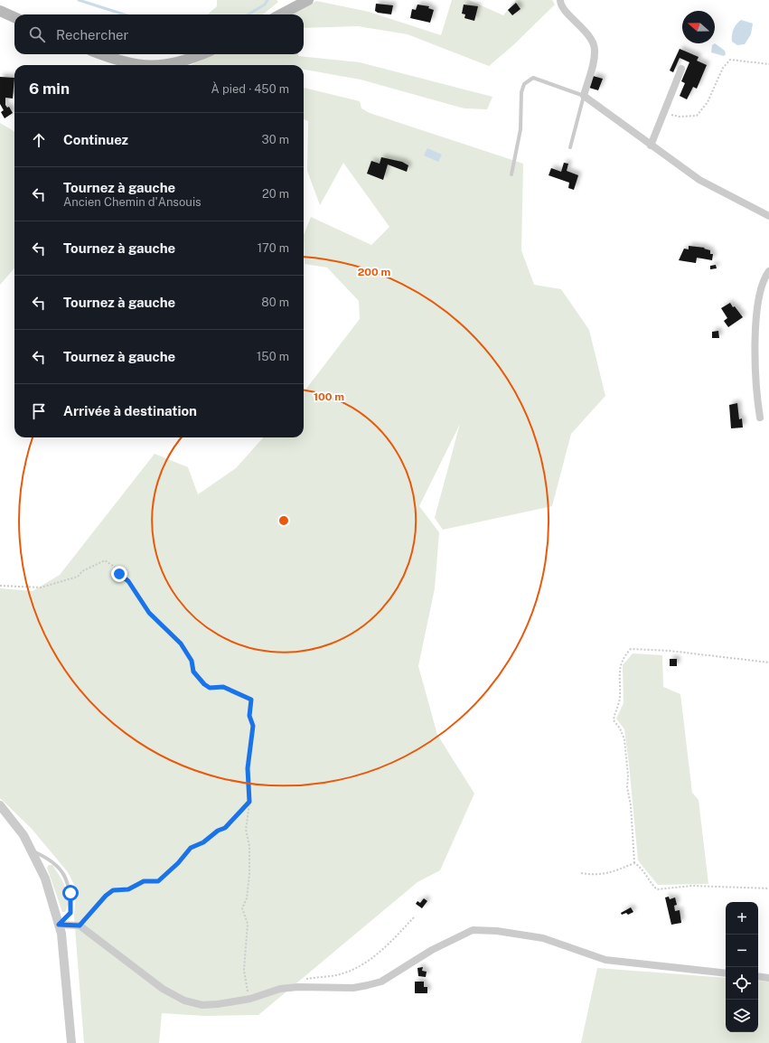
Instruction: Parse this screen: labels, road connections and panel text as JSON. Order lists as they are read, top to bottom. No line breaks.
{"north":"left","page":{"search":"Rechercher","heading":["6 min","À pied · 450 m"],"list":[["Continuez","30 m"],["Tournez à gauche","Ancien Chemin d'Ansouis","20 m"],["Tournez à gauche","170 m"],["Tournez à gauche","80 m"],["Tournez à gauche","150 m"],"Arrivée à destination"],"map_buttons":["+","−"]},"rings":["200 m","100 m"]}
